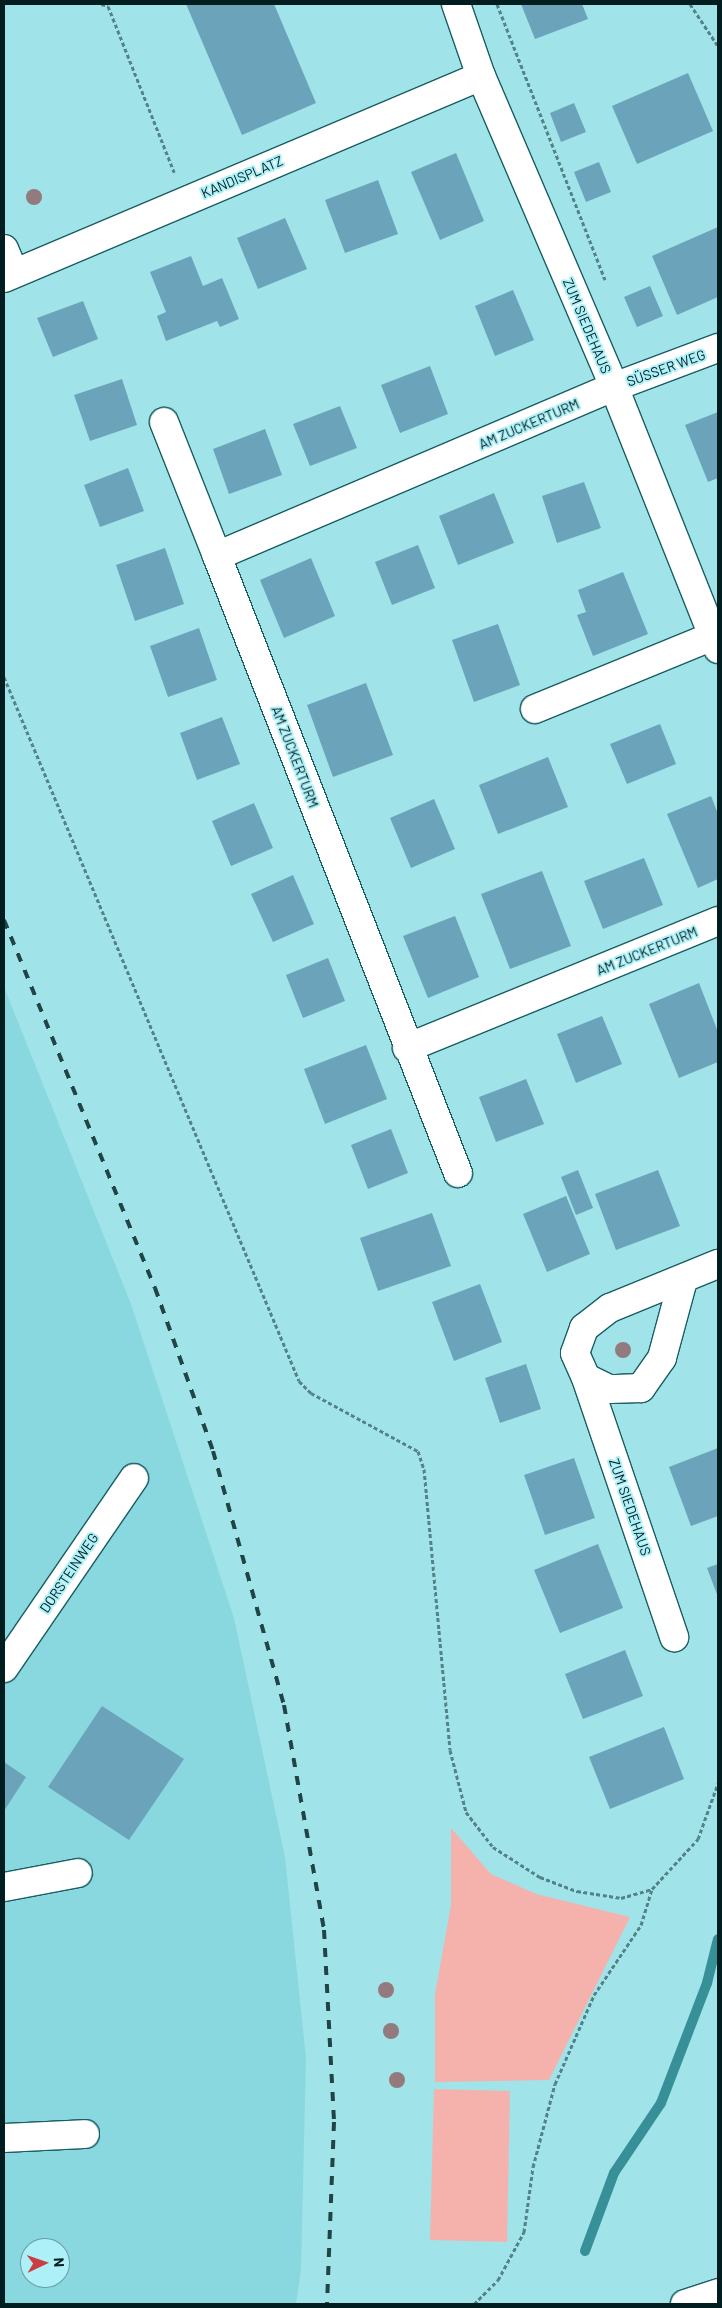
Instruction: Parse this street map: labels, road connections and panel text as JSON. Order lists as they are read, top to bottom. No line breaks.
{"streets":{"street":["KANDISPLATZ","ZUM SIEDEHAUS","SÜSSER WEG","AM ZUCKERTURM","DORSTEINWEG"]},"crossings":[["KANDISPLATZ","ZUM SIEDEHAUS"],["ZUM SIEDEHAUS","SÜSSER WEG"],["ZUM SIEDEHAUS","AM ZUCKERTURM"],["SÜSSER WEG","AM ZUCKERTURM"]],"north":"right"}
